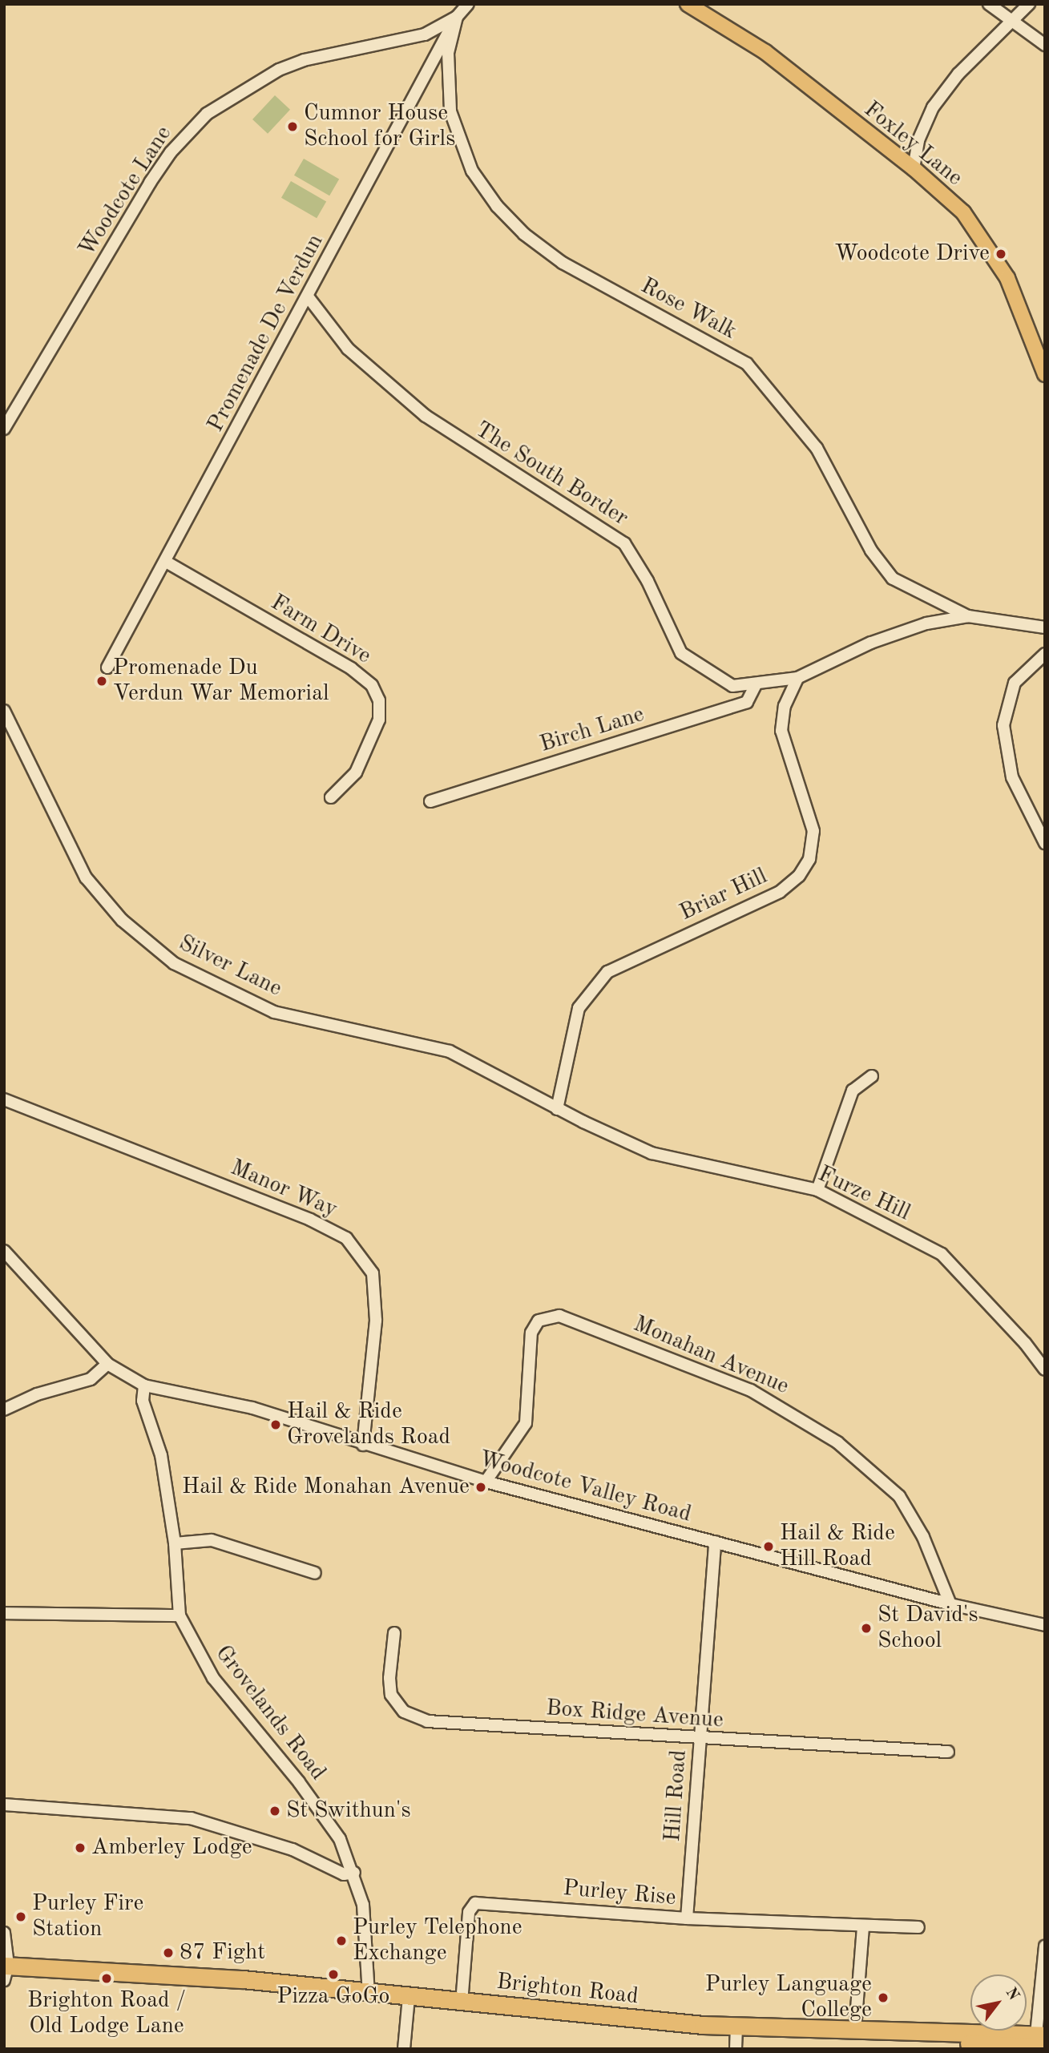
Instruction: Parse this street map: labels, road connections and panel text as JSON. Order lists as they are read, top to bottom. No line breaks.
{"streets":{"highway":["Brighton Road"],"main road":["Foxley Lane"],"street":["Woodcote Lane","Rose Walk","Promenade De Verdun","The South Border","Farm Drive","Birch Lane","Briar Hill","Silver Lane","Manor Way","Furze Hill","Monahan Avenue","Woodcote Valley Road","Grovelands Road","Box Ridge Avenue","Hill Road","Purley Rise"]},"crossings":[["Woodcote Lane","Rose Walk"],["Woodcote Lane","Promenade De Verdun"],["Rose Walk","Promenade De Verdun"],["Rose Walk","The South Border"],["Promenade De Verdun","The South Border"],["Promenade De Verdun","Farm Drive"],["The South Border","Birch Lane"],["The South Border","Briar Hill"],["Briar Hill","Silver Lane"],["Briar Hill","Furze Hill"],["Silver Lane","Furze Hill"],["Manor Way","Woodcote Valley Road"],["Monahan Avenue","Woodcote Valley Road"],["Woodcote Valley Road","Grovelands Road"],["Woodcote Valley Road","Hill Road"],["Grovelands Road","Brighton Road"],["Box Ridge Avenue","Hill Road"],["Hill Road","Purley Rise"],["Purley Rise","Brighton Road"]],"places":["Cumnor House School for Girls","Woodcote Drive","Promenade Du Verdun War Memorial","Hail & Ride Grovelands Road","Hail & Ride Monahan Avenue","Hail & Ride Hill Road","St David's School","St Swithun's","Amberley Lodge","Purley Fire Station","Purley Telephone Exchange","87 Fight","Pizza GoGo","Brighton Road / Old Lodge Lane","Purley Language College"],"north":"top right"}
